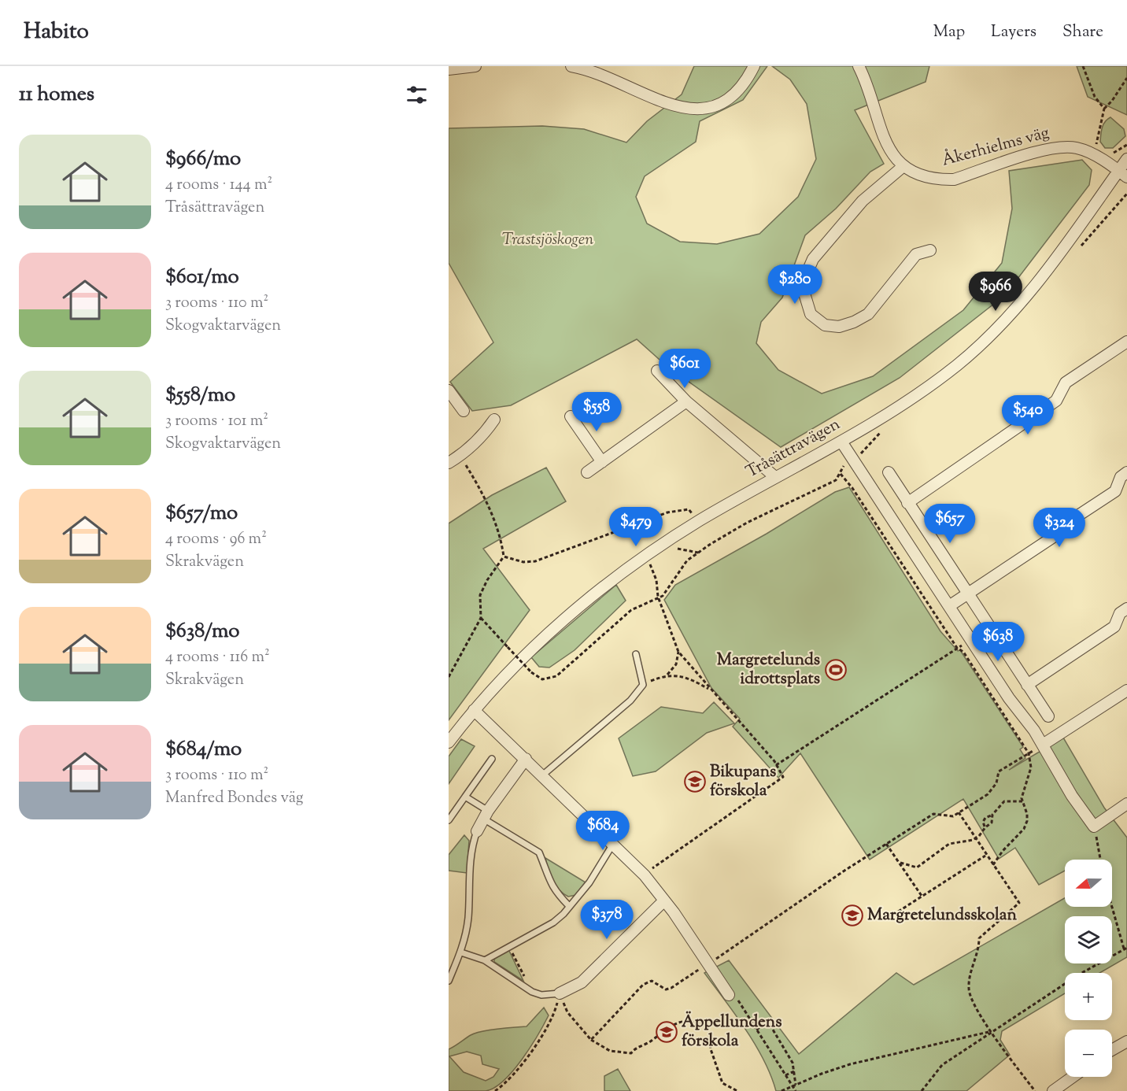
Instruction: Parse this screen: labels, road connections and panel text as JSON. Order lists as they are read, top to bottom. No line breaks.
{"streets":{"street":["Åkerhielms väg","Tråsättravägen"]},"crossings":[["Åkerhielms väg","Tråsättravägen"]],"parks":["Trastsjöskogen"],"places":{"sports":["Margretelunds idrottsplats"],"school or university":["Bikupans förskola","Margretelundsskolan","Äppellundens förskola"]},"north":"left","page":{"header":"Habito","nav":["Map","Layers","Share"],"heading":"11 homes","list":[{"name":"$966/mo","note":"4 rooms · 144 m² · Tråsättravägen"},{"name":"$601/mo","note":"3 rooms · 110 m² · Skogvaktarvägen"},{"name":"$558/mo","note":"3 rooms · 101 m² · Skogvaktarvägen"},{"name":"$657/mo","note":"4 rooms · 96 m² · Skrakvägen"},{"name":"$638/mo","note":"4 rooms · 116 m² · Skrakvägen"},{"name":"$684/mo","note":"3 rooms · 110 m² · Manfred Bondes väg"}],"price":["$280","$966","$601","$558","$540","$657","$479","$324","$638","$684","$378"],"map_buttons":["+","−"]}}
